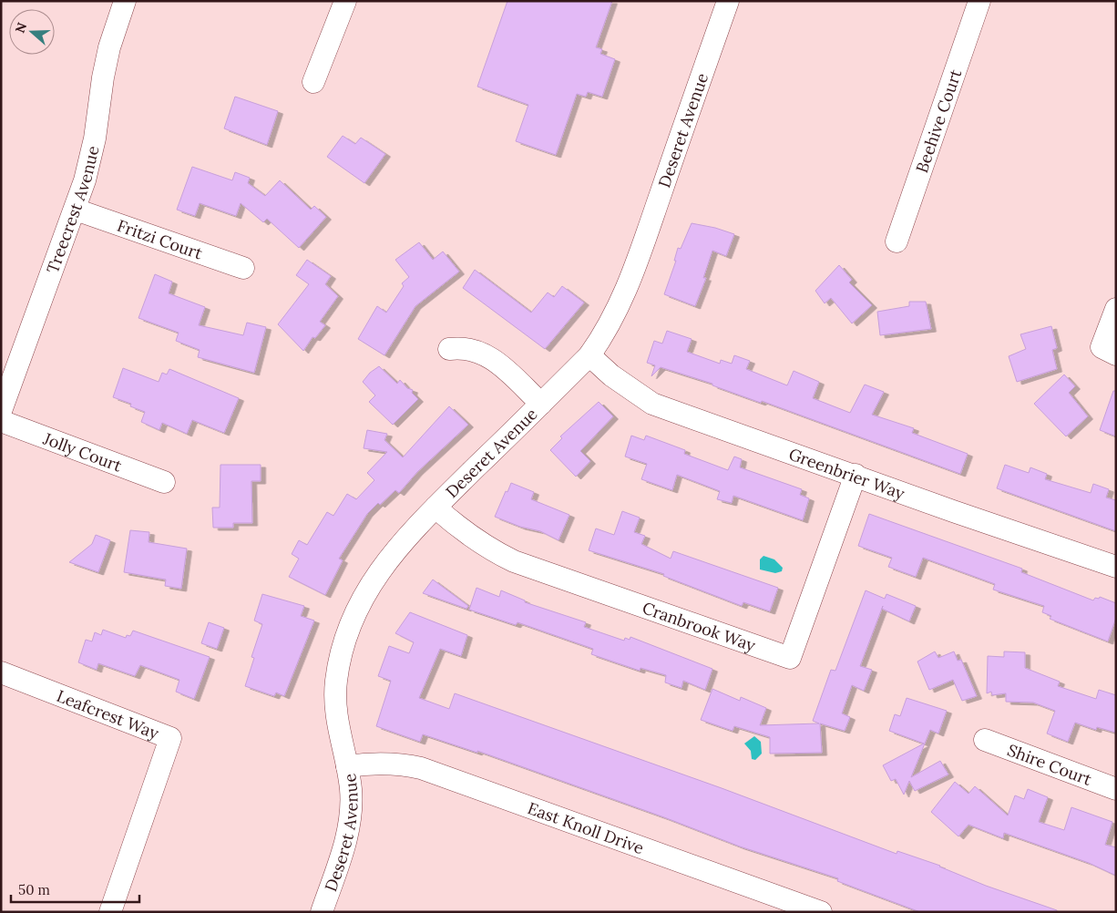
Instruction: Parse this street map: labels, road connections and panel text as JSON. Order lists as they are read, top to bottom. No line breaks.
{"streets":{"street":["Beehive Court","Deseret Avenue","Treecrest Avenue","Fritzi Court","Jolly Court","Greenbrier Way","Cranbrook Way","Leafcrest Way","Shire Court","East Knoll Drive"]},"crossings":[["Deseret Avenue","Greenbrier Way"],["Deseret Avenue","Cranbrook Way"],["Deseret Avenue","East Knoll Drive"],["Treecrest Avenue","Fritzi Court"],["Greenbrier Way","Cranbrook Way"]],"scale_bar":"50 m","north":"left"}
